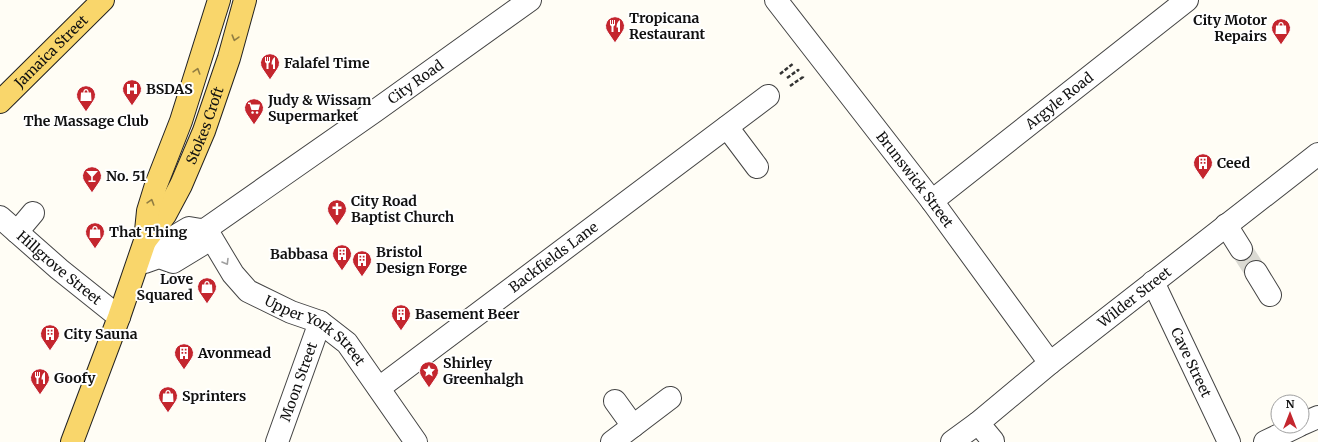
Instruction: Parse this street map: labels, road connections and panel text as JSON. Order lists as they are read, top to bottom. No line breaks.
{"streets":{"main road":["Jamaica Street","Stokes Croft"],"street":["City Road","Argyle Road","Brunswick Street","Backfields Lane","Hillgrove Street","Wilder Street","Upper York Street","Cave Street","Moon Street"]},"crossings":[["City Road","Stokes Croft"],["City Road","Upper York Street"],["Argyle Road","Brunswick Street"],["Stokes Croft","Hillgrove Street"],["Brunswick Street","Wilder Street"],["Backfields Lane","Upper York Street"],["Wilder Street","Cave Street"],["Upper York Street","Moon Street"]],"one_way":["Upper York Street"],"places":{"restaurant":["Tropicana Restaurant","Falafel Time","Goofy"],"shop":["City Motor Repairs","The Massage Club","That Thing","Love Squared","Sprinters"],"hospital":["BSDAS"],"supermarket":["Judy & Wissam Supermarket"],"building":["Ceed","Babbasa","Bristol Design Forge","Basement Beer","City Sauna","Avonmead"],"bar":["No. 51"],"church":["City Road Baptist Church"],"place":["Shirley Greenhalgh"]},"north":"top"}
